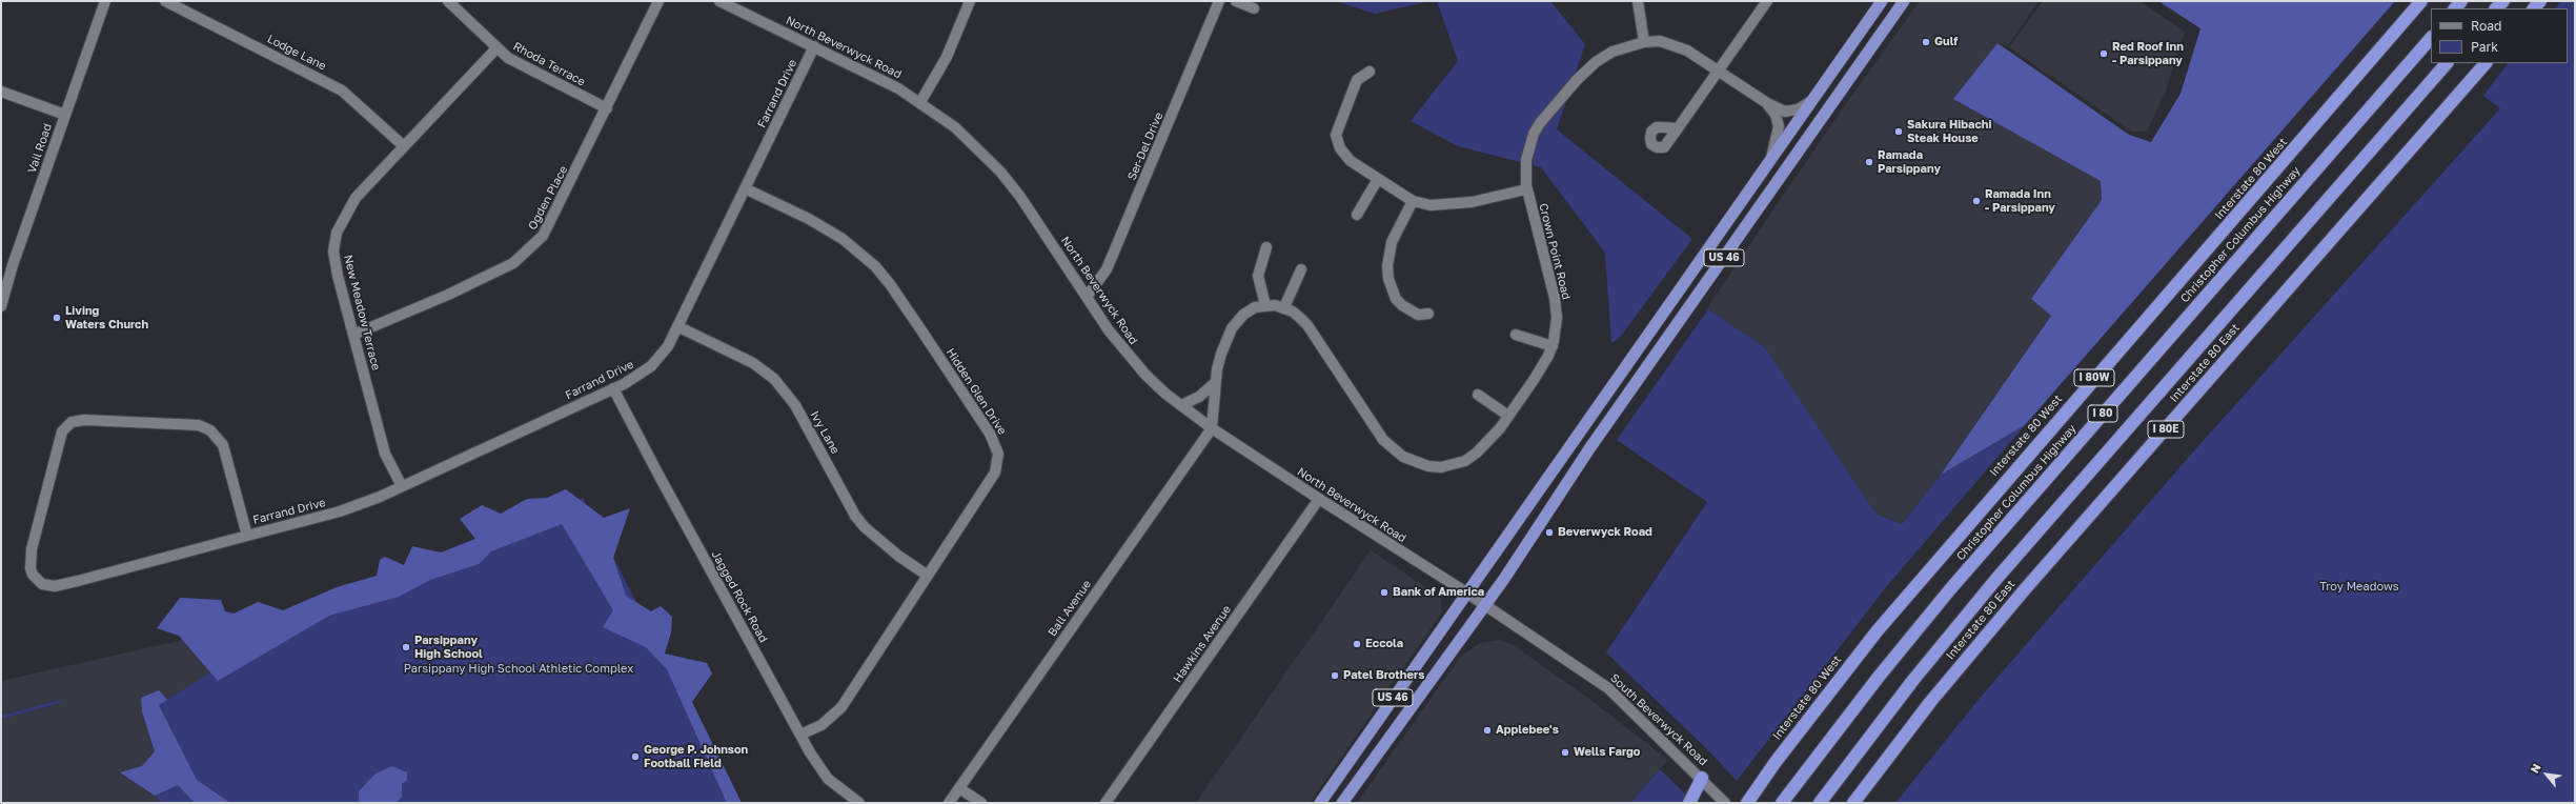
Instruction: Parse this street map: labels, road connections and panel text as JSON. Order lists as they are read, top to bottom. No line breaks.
{"streets":{"highway":["Interstate 80 West","Christopher Columbus Highway","US 46","Interstate 80 East","I 80W","I 80","I 80E"],"street":["North Beverwyck Road","Lodge Lane","Rhoda Terrace","Farrand Drive","Ser-Del Drive","Vail Road","Ogden Place","Crown Point Road","New Meadow Terrace","Hidden Glen Drive","Ivy Lane","Jagged Rock Road","Ball Avenue","Hawkins Avenue","South Beverwyck Road"]},"crossings":[["North Beverwyck Road","Farrand Drive"],["North Beverwyck Road","Ser-Del Drive"],["North Beverwyck Road","US 46"],["North Beverwyck Road","Ball Avenue"],["North Beverwyck Road","Hawkins Avenue"],["North Beverwyck Road","South Beverwyck Road"],["Lodge Lane","New Meadow Terrace"],["Rhoda Terrace","Ogden Place"],["Rhoda Terrace","New Meadow Terrace"],["Farrand Drive","New Meadow Terrace"],["Farrand Drive","Hidden Glen Drive"],["Farrand Drive","Ivy Lane"],["Farrand Drive","Jagged Rock Road"],["Ogden Place","New Meadow Terrace"],["Crown Point Road","US 46"],["US 46","South Beverwyck Road"],["Hidden Glen Drive","Ivy Lane"],["Hidden Glen Drive","Jagged Rock Road"]],"parks":["Troy Meadows","Parsippany High School Athletic Complex"],"places":["Gulf","Red Roof Inn - Parsippany","Sakura Hibachi Steak House","Ramada Parsippany","Ramada Inn - Parsippany","Living Waters Church","Beverwyck Road","Bank of America","Eccola","Parsippany High School","Patel Brothers","Applebee's","Wells Fargo","George P. Johnson Football Field"],"legend":["Road","Park"],"north":"top left"}
